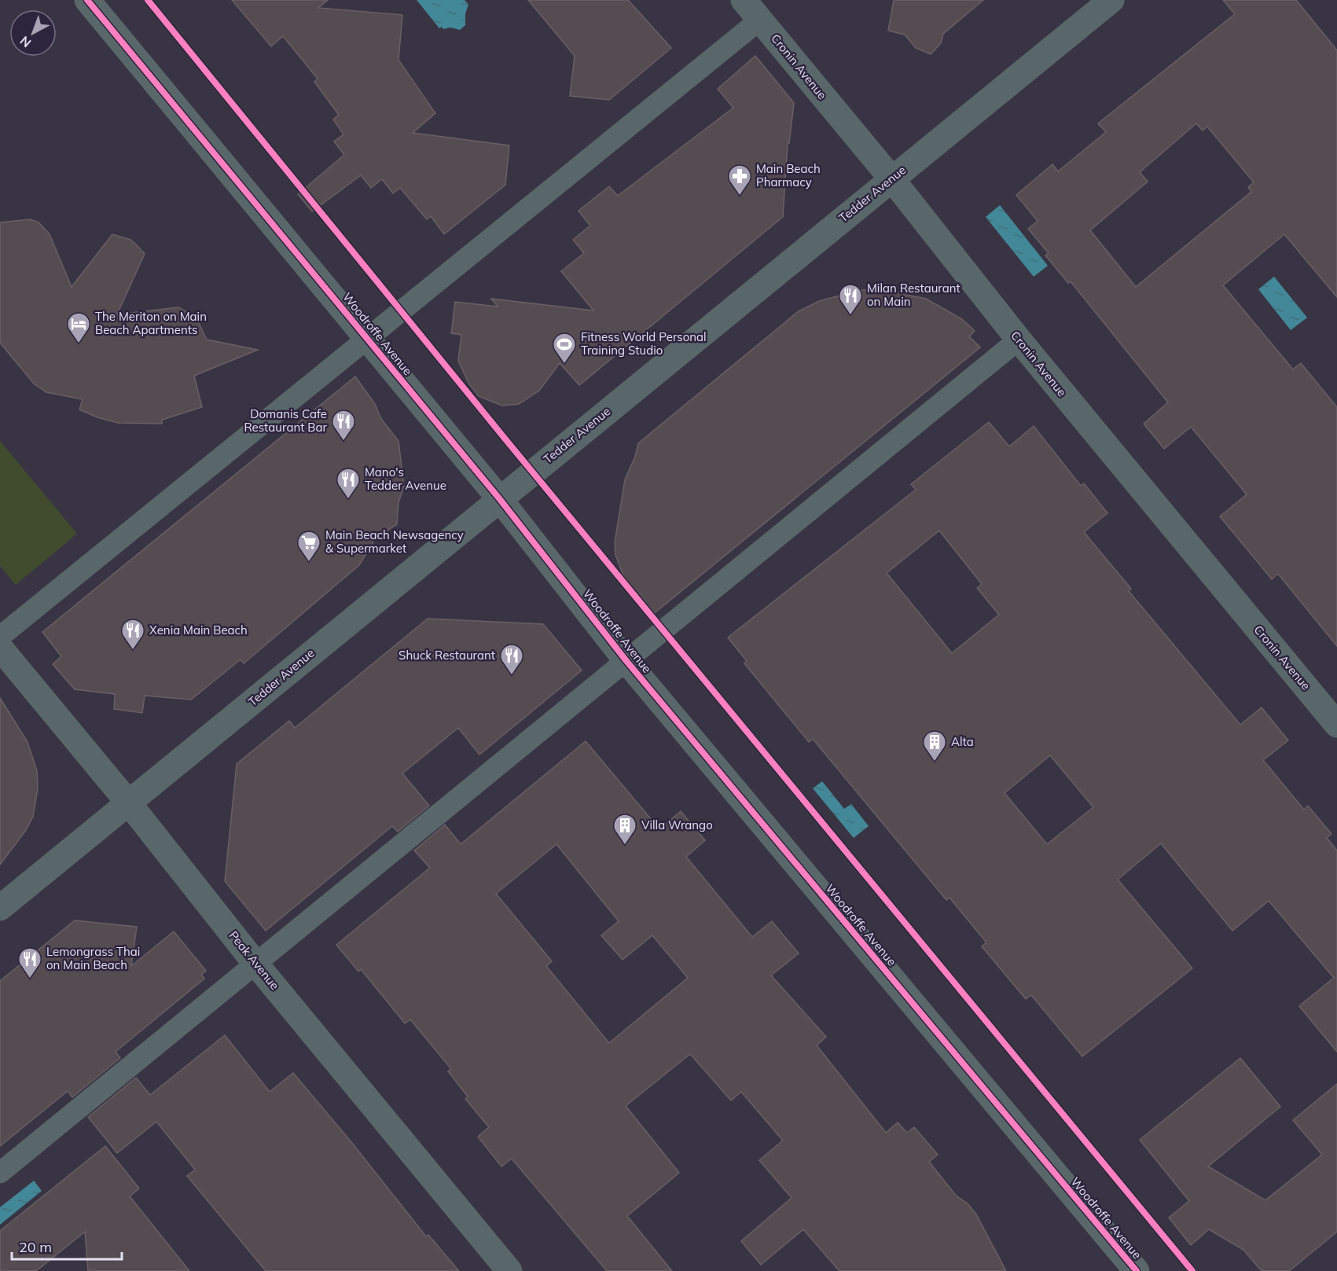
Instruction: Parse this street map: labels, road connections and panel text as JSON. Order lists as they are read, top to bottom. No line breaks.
{"streets":{"street":["Cronin Avenue","Tedder Avenue","Woodroffe Avenue","Peak Avenue"]},"crossings":[["Cronin Avenue","Tedder Avenue"],["Tedder Avenue","Woodroffe Avenue"],["Tedder Avenue","Peak Avenue"]],"places":{"pharmacy":["Main Beach Pharmacy"],"restaurant":["Milan Restaurant on Main","Domanis Cafe Restaurant Bar","Mano's Tedder Avenue","Xenia Main Beach","Shuck Restaurant","Lemongrass Thai on Main Beach"],"hotel":["The Meriton on Main Beach Apartments"],"sports":["Fitness World Personal Training Studio"],"supermarket":["Main Beach Newsagency & Supermarket"],"building":["Alta","Villa Wrango"]},"scale_bar":"20 m","north":"bottom left"}
